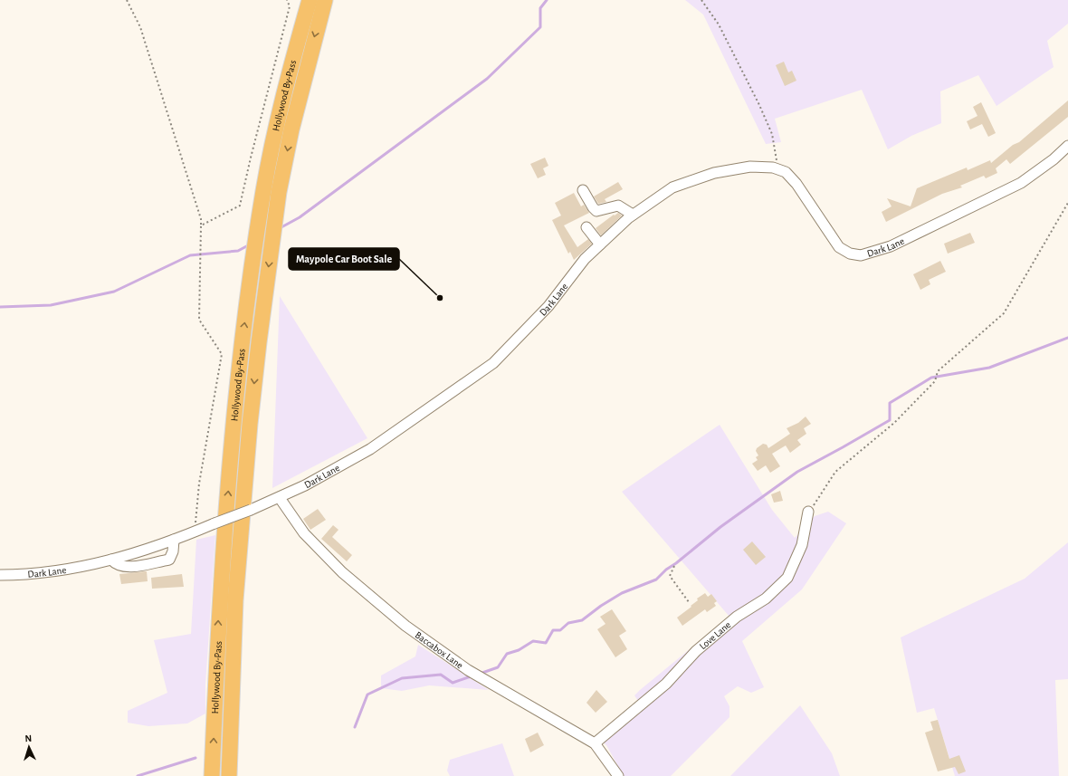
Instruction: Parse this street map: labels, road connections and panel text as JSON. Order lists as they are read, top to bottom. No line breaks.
{"streets":{"highway":["Hollywood By-Pass"],"street":["Dark Lane","Love Lane","Baccabox Lane"]},"crossings":[["Dark Lane","Baccabox Lane"],["Love Lane","Baccabox Lane"]],"places":["Maypole Car Boot Sale"],"north":"top"}
